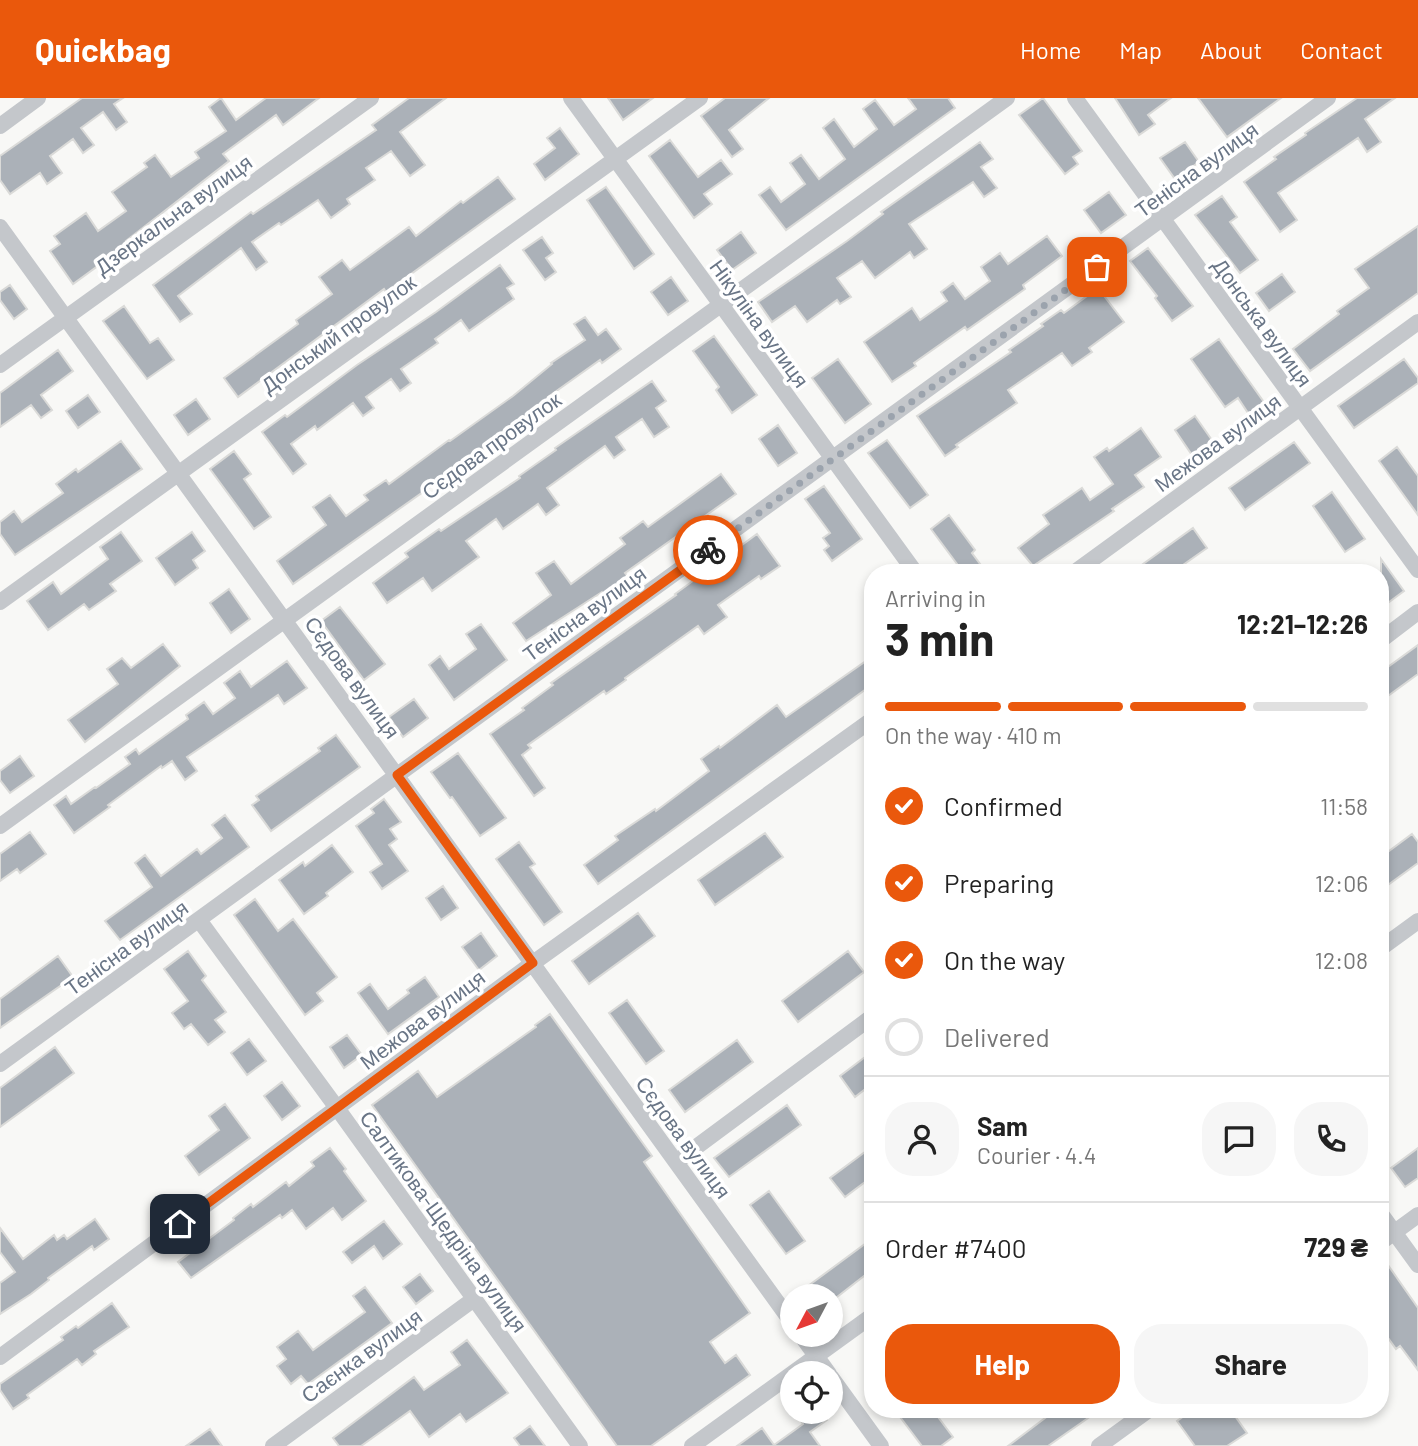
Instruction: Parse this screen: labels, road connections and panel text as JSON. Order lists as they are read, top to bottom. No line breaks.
{"streets":{"street":["Тенісна вулиця","Дзеркальна вулиця","Донська вулиця","Нікуліна вулиця","Донський провулок","Межова вулиця","Сєдова провулок","Сєдова вулиця","Салтикова-Щедріна вулиця","Саєнка вулиця"]},"crossings":[["Тенісна вулиця","Донська вулиця"],["Тенісна вулиця","Нікуліна вулиця"],["Тенісна вулиця","Сєдова вулиця"],["Тенісна вулиця","Салтикова-Щедріна вулиця"],["Дзеркальна вулиця","Сєдова вулиця"],["Донська вулиця","Межова вулиця"],["Нікуліна вулиця","Донський провулок"],["Нікуліна вулиця","Сєдова провулок"],["Донський провулок","Сєдова вулиця"],["Межова вулиця","Сєдова вулиця"],["Межова вулиця","Салтикова-Щедріна вулиця"],["Сєдова провулок","Сєдова вулиця"],["Салтикова-Щедріна вулиця","Саєнка вулиця"]],"north":"bottom left","page":{"header":"Quickbag","nav":["Home","Map","About","Contact"],"heading":["3 min","Arriving in","12:21–12:26"],"panel":["Sam","Courier · 4.4","Order #7400","729 ₴"],"bar":"On the way · 410 m","list":[["Confirmed","11:58"],["Preparing","12:06"],["On the way","12:08"],"Delivered"],"buttons":["Help","Share"]}}
